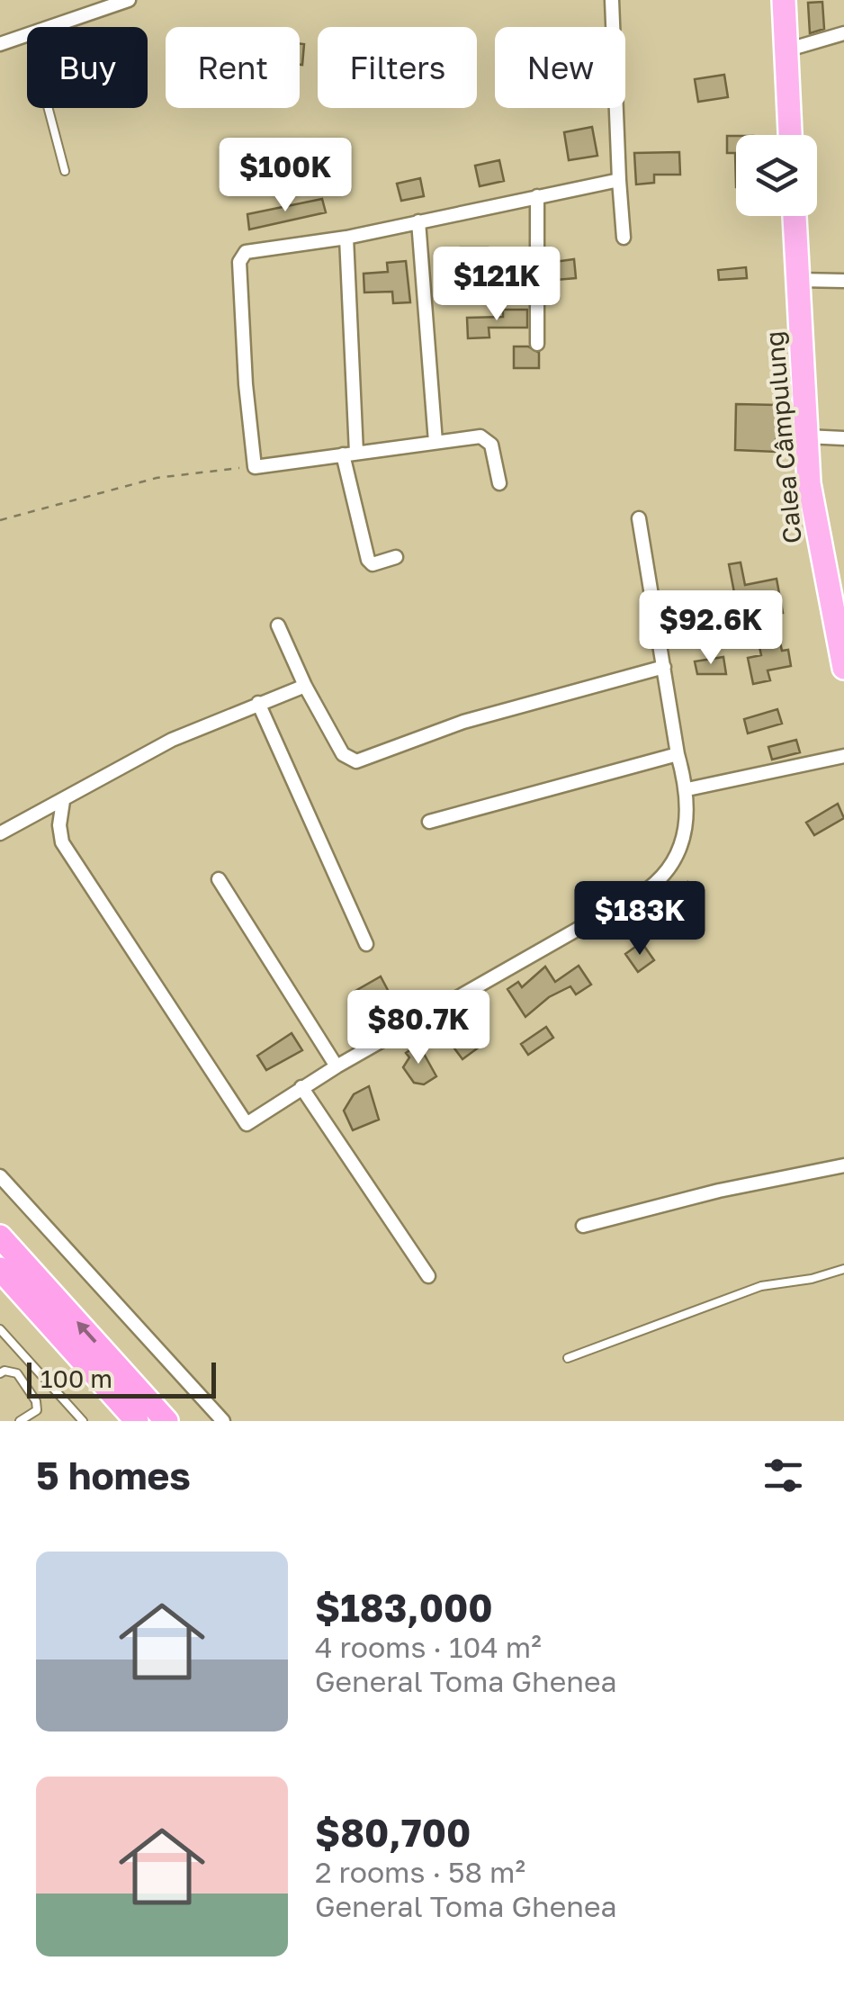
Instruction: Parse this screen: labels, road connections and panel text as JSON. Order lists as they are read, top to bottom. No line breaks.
{"streets":{"highway":["Calea Câmpulung"]},"scale_bar":"100 m","page":{"chip":["Buy","Rent","Filters","New"],"price":["$100K","$121K","$92.6K","$183K","$80.7K"],"scale":"100 m","heading":"5 homes","list":[{"name":"$183,000","note":"4 rooms · 104 m² · General Toma Ghenea"},{"name":"$80,700","note":"2 rooms · 58 m² · General Toma Ghenea"}]}}
